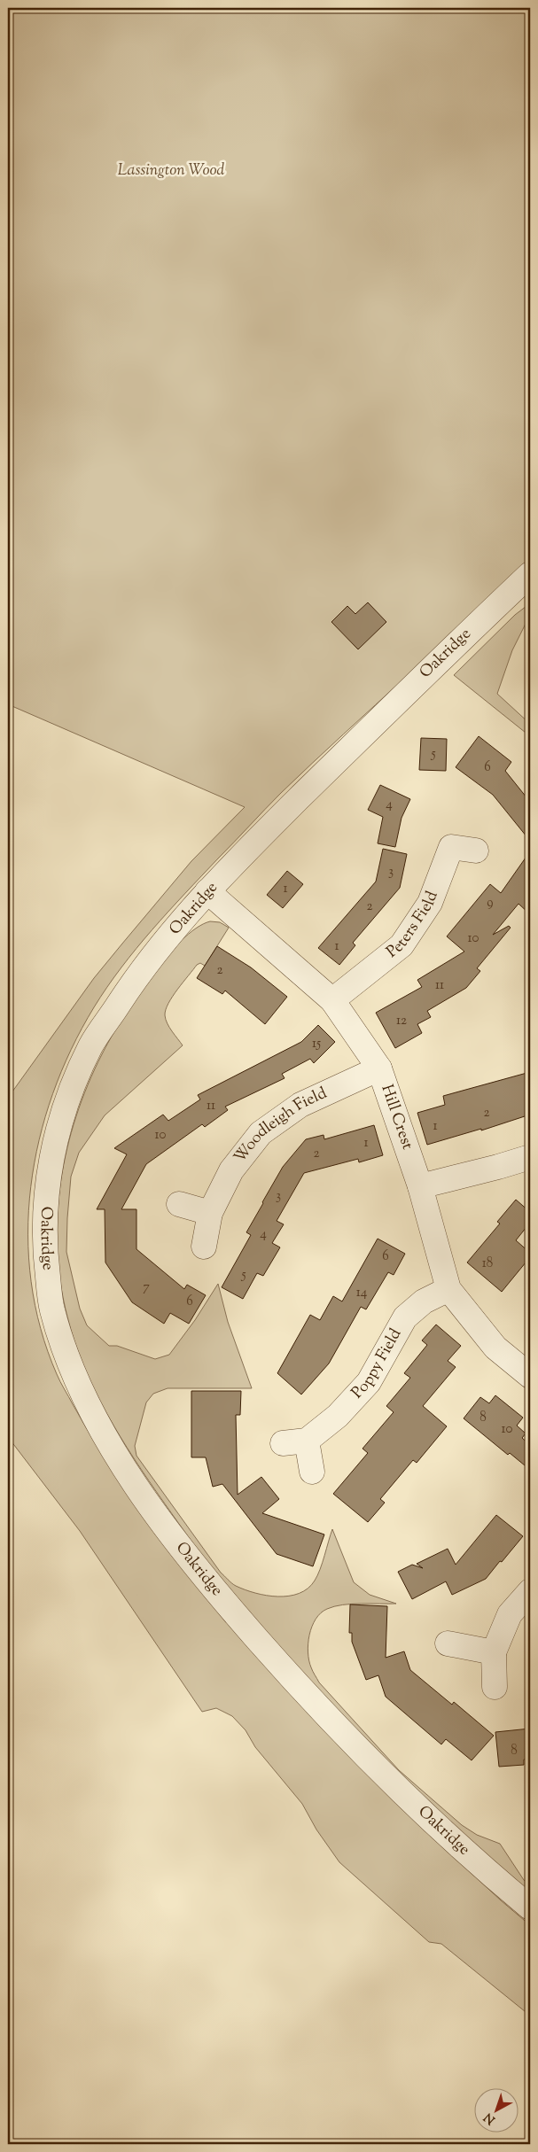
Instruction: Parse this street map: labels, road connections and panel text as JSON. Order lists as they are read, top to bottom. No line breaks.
{"streets":{"street":["Oakridge","Peters Field","Hill Crest","Woodleigh Field","Poppy Field"]},"crossings":[["Oakridge","Hill Crest"],["Peters Field","Hill Crest"],["Hill Crest","Woodleigh Field"],["Hill Crest","Poppy Field"]],"parks":["Lassington Wood"],"house_numbers":["5","6","4","3","1","9","2","10","1","2","11","12","15","11","2","1","10","1","2","3","4","6","18","5","7","14","6","8","10","8"],"north":"bottom left"}
